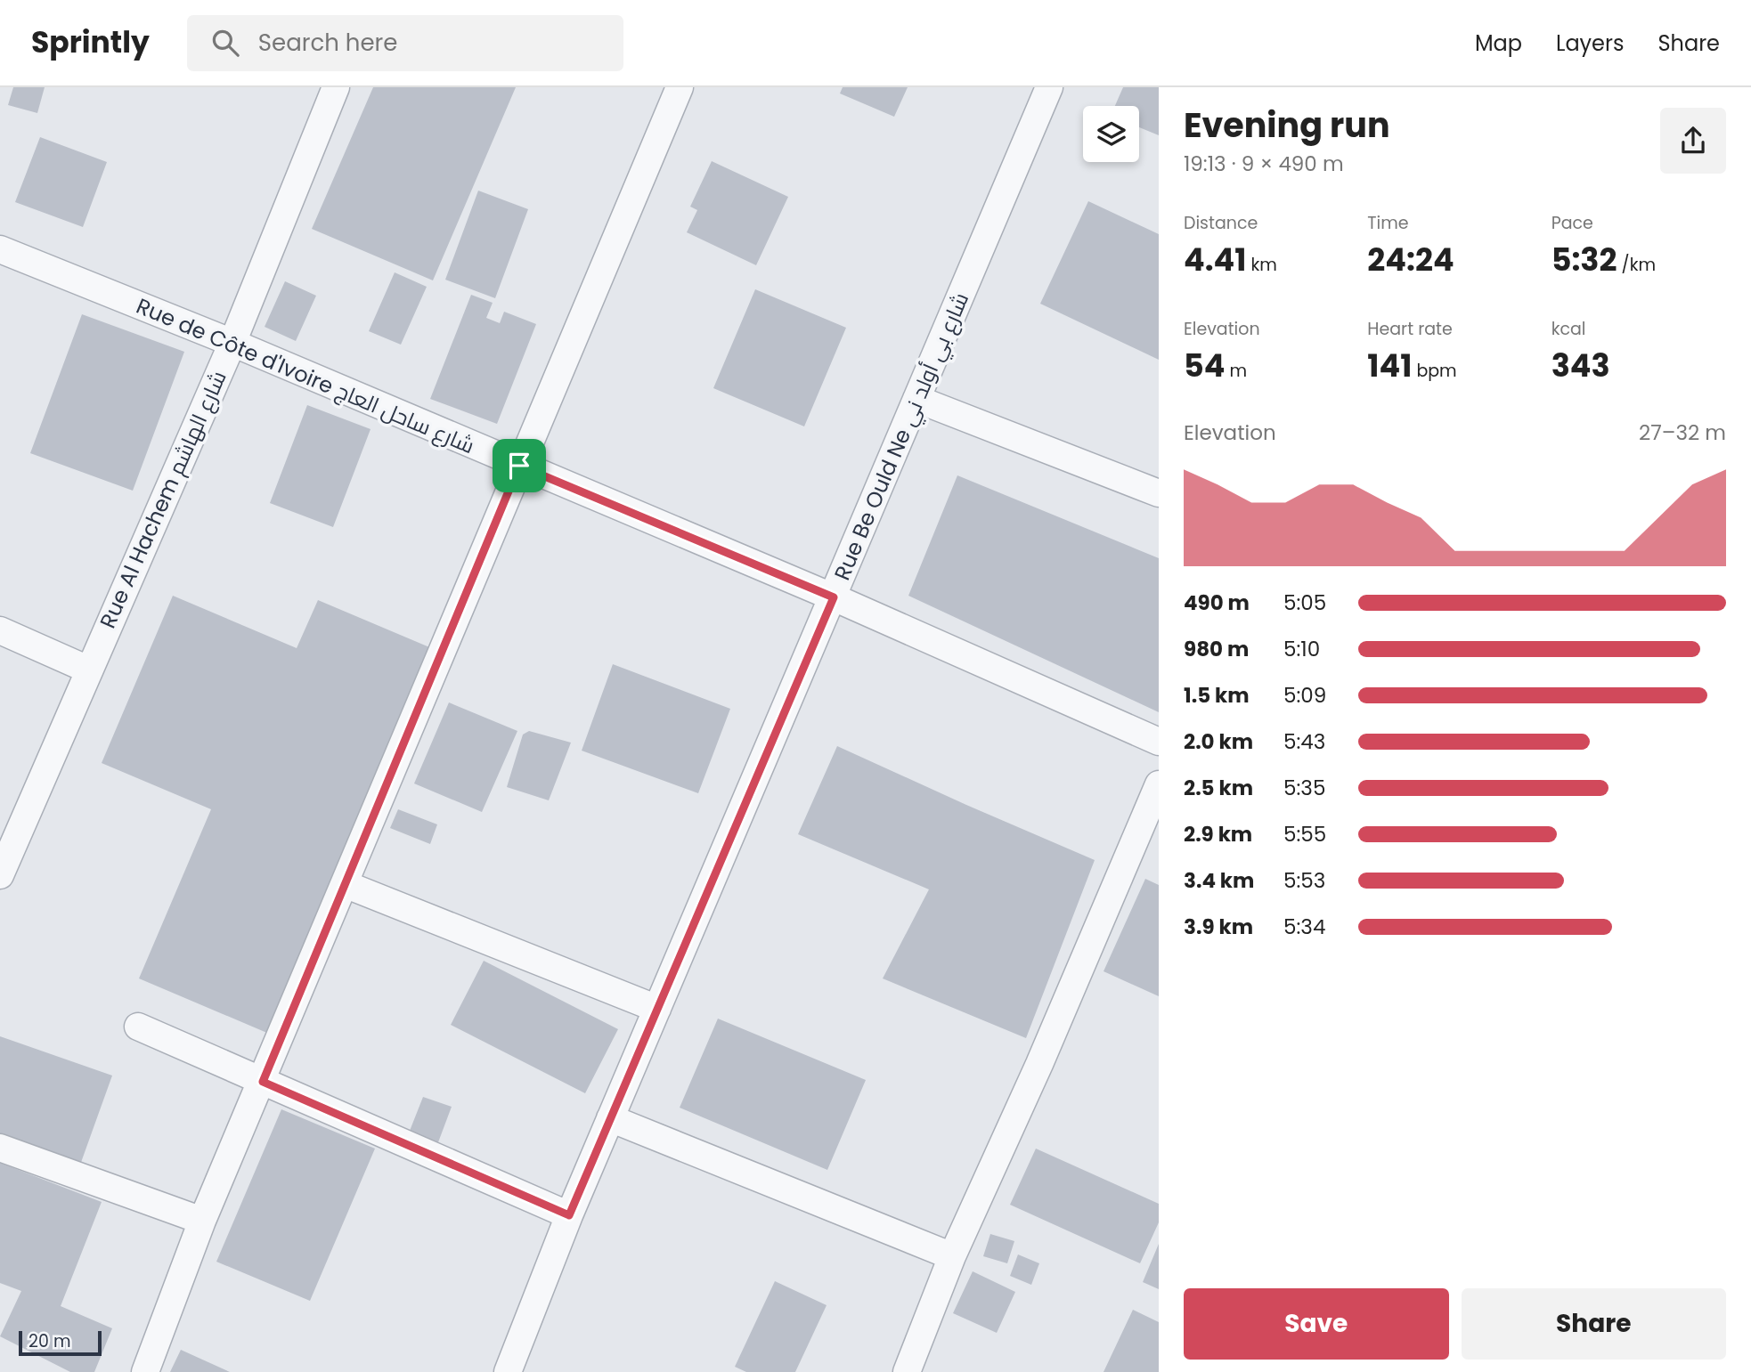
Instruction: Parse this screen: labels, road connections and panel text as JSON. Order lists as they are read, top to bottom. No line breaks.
{"streets":{"street":["Rue de Côte d'Ivoire شارع ساحل العاج","Rue Be Ould Ne شارع بي أولد ني","Rue Al Hachem شارع الهاشم"]},"crossings":[["Rue de Côte d'Ivoire شارع ساحل العاج","Rue Be Ould Ne شارع بي أولد ني"],["Rue de Côte d'Ivoire شارع ساحل العاج","Rue Al Hachem شارع الهاشم"]],"scale_bar":"20 m","page":{"header":"Sprintly","search":"Search here","nav":["Map","Layers","Share"],"heading":["Evening run","19:13 · 9 × 490 m"],"stats":[["Distance","4.41 km"],["Time","24:24"],["Pace","5:32 /km"],["Elevation","54 m"],["Heart rate","141 bpm"],["kcal","343"]],"chart":["Elevation","27–32 m"],"list":[{"name":"490 m","note":"5:05"},{"name":"980 m","note":"5:10"},{"name":"1.5 km","note":"5:09"},{"name":"2.0 km","note":"5:43"},{"name":"2.5 km","note":"5:35"},{"name":"2.9 km","note":"5:55"},{"name":"3.4 km","note":"5:53"},{"name":"3.9 km","note":"5:34"}],"buttons":["Save","Share"],"scale":"20 m"}}
